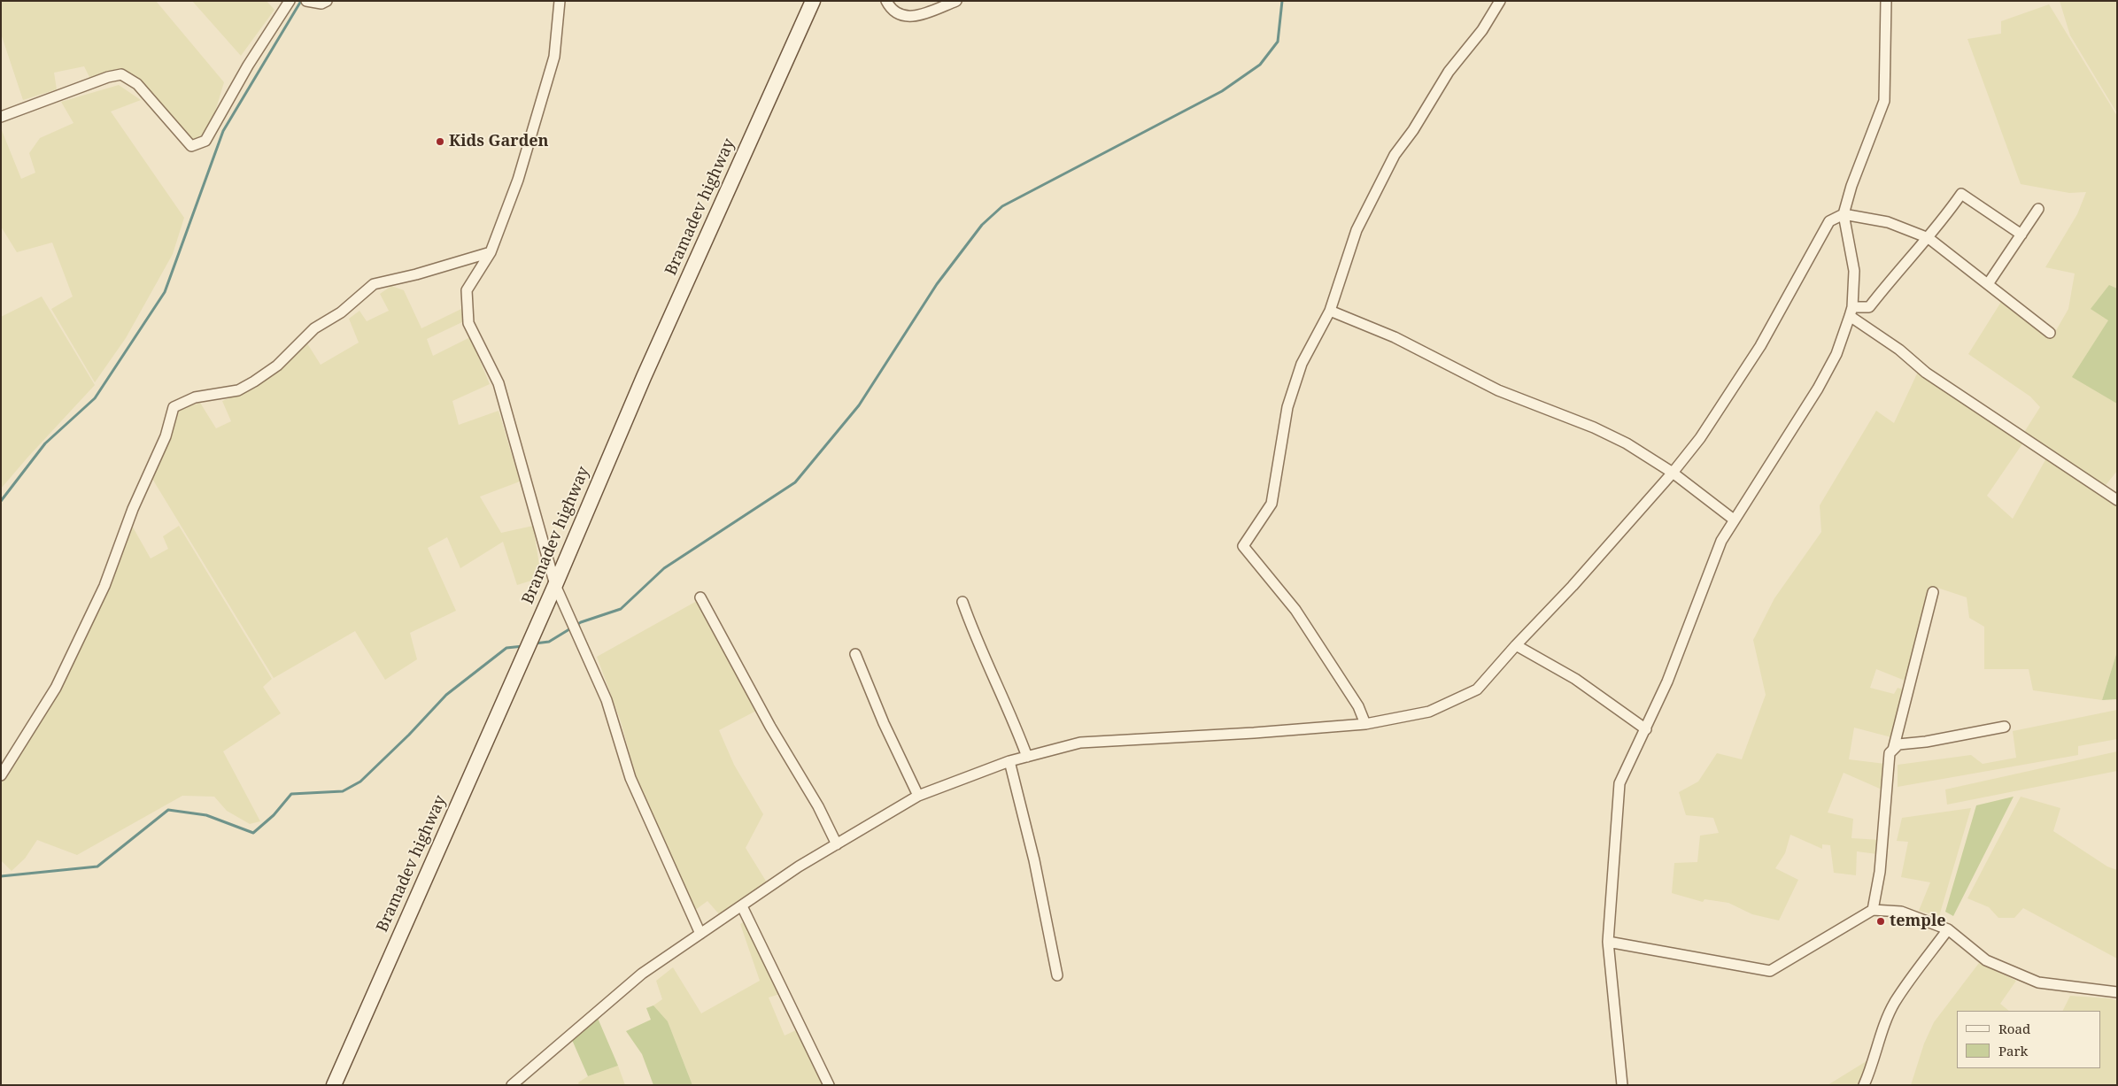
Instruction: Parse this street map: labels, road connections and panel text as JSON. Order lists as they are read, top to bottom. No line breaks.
{"streets":{"street":["Bramadev highway"]},"places":["Kids Garden","temple"],"legend":["Road","Park"]}
